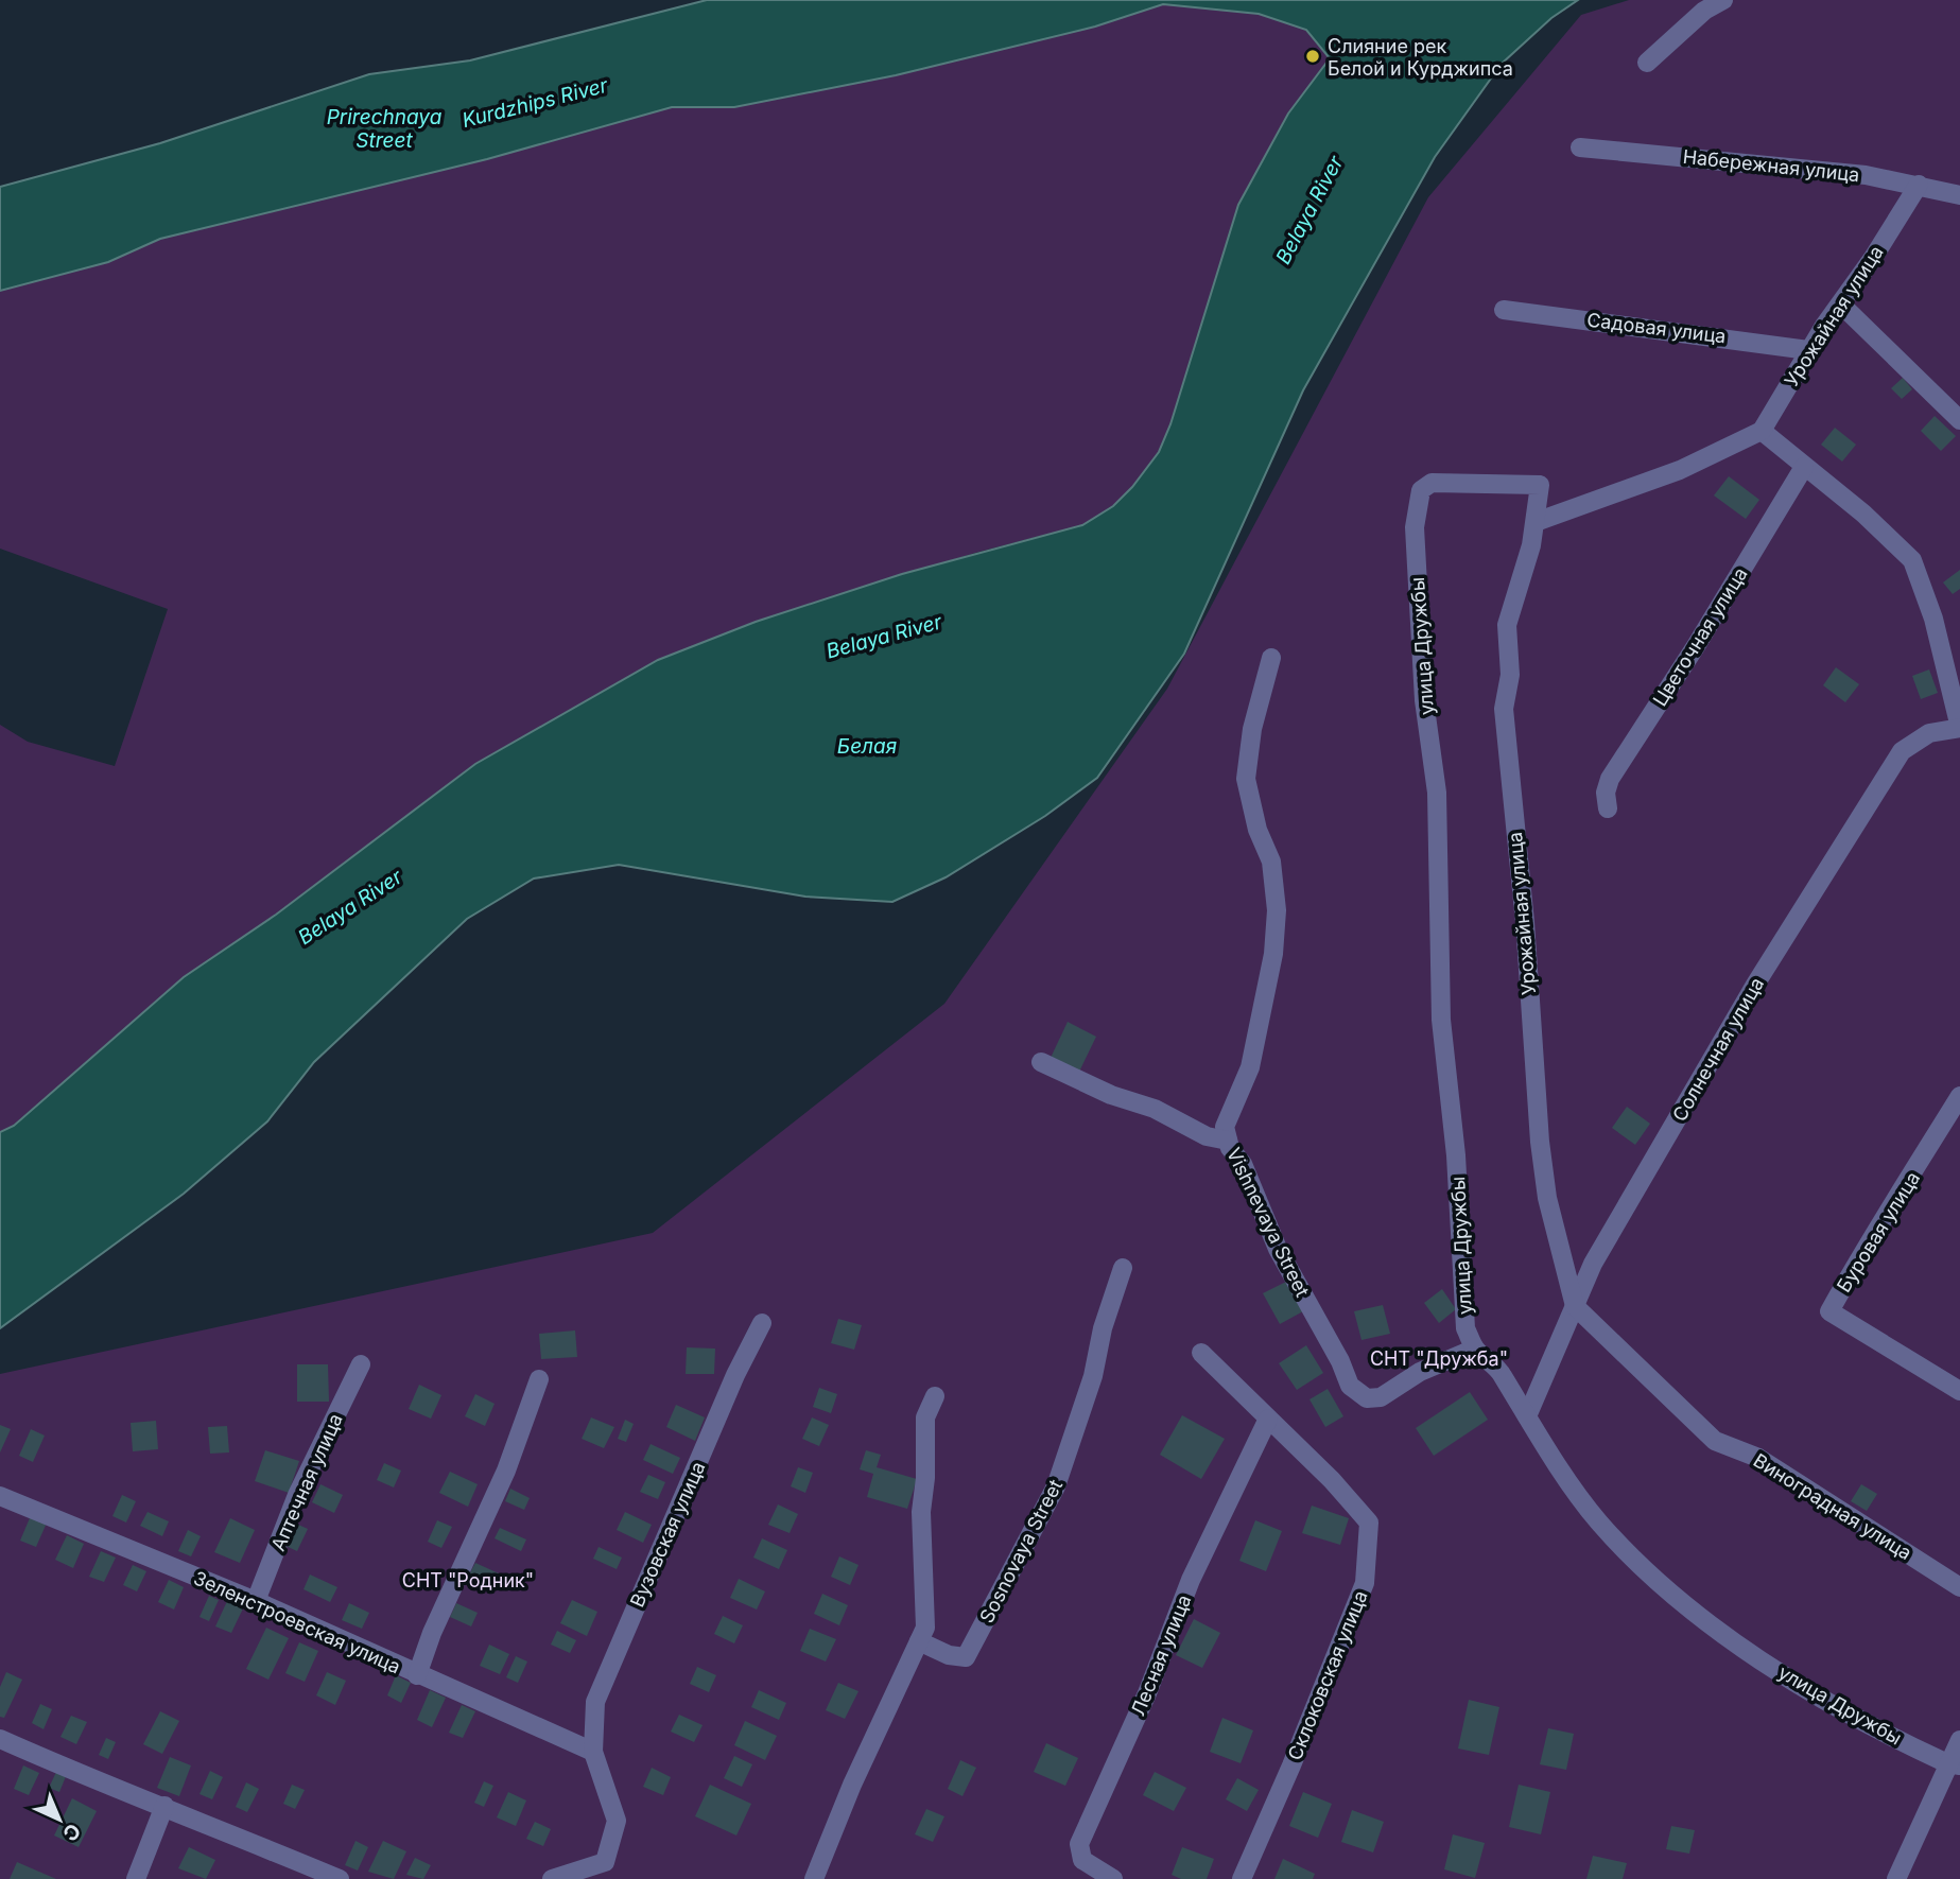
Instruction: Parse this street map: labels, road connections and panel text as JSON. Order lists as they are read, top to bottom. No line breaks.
{"streets":{"street":["Набережная улица","Урожайная улица","Садовая улица","Цветочная улица","улица Дружбы","Солнечная улица","Vishnevaya Street","Буровая улица","Аптечная улица","Виноградная улица","Вузовская улица","Sosnovaya Street","Зеленстроевская улица","Лесная улица","Склоковская улица"]},"crossings":[["Набережная улица","Урожайная улица"],["Урожайная улица","Садовая улица"],["Урожайная улица","улица Дружбы"],["Урожайная улица","Солнечная улица"],["Урожайная улица","Виноградная улица"],["улица Дружбы","Солнечная улица"],["улица Дружбы","Vishnevaya Street"],["Солнечная улица","Виноградная улица"],["Аптечная улица","Зеленстроевская улица"],["Вузовская улица","Зеленстроевская улица"],["Лесная улица","Склоковская улица"]],"water":["Kurdzhips River","Prirechnaya Street","Belaya River","Белая"],"parks":["СНТ \"Дружба\"","СНТ \"Родник\""],"places":["Слияние рек Белой и Курджипса"],"north":"bottom right"}
